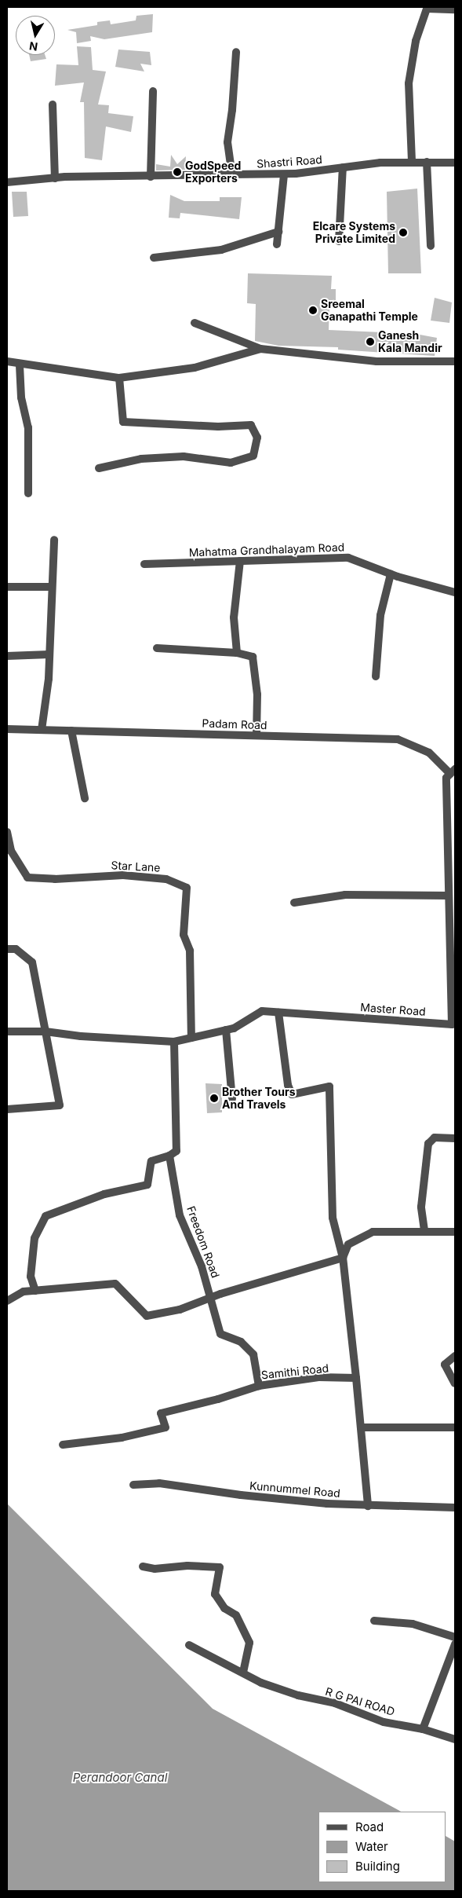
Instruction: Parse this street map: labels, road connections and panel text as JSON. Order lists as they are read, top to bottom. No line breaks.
{"streets":{"street":["Shastri Road","Mahatma Grandhalayam Road","Padam Road","Star Lane","Master Road","Freedom Road","Samithi Road","Kunnummel Road","R G PAI ROAD"]},"crossings":[["Padam Road","Master Road"],["Star Lane","Master Road"],["Freedom Road","Samithi Road"]],"water":["Perandoor Canal"],"places":["GodSpeed Exporters","Elcare Systems Private Limited","Sreemal Ganapathi Temple","Ganesh Kala Mandir","Brother Tours And Travels"],"legend":["Road","Water","Building"],"north":"bottom"}
